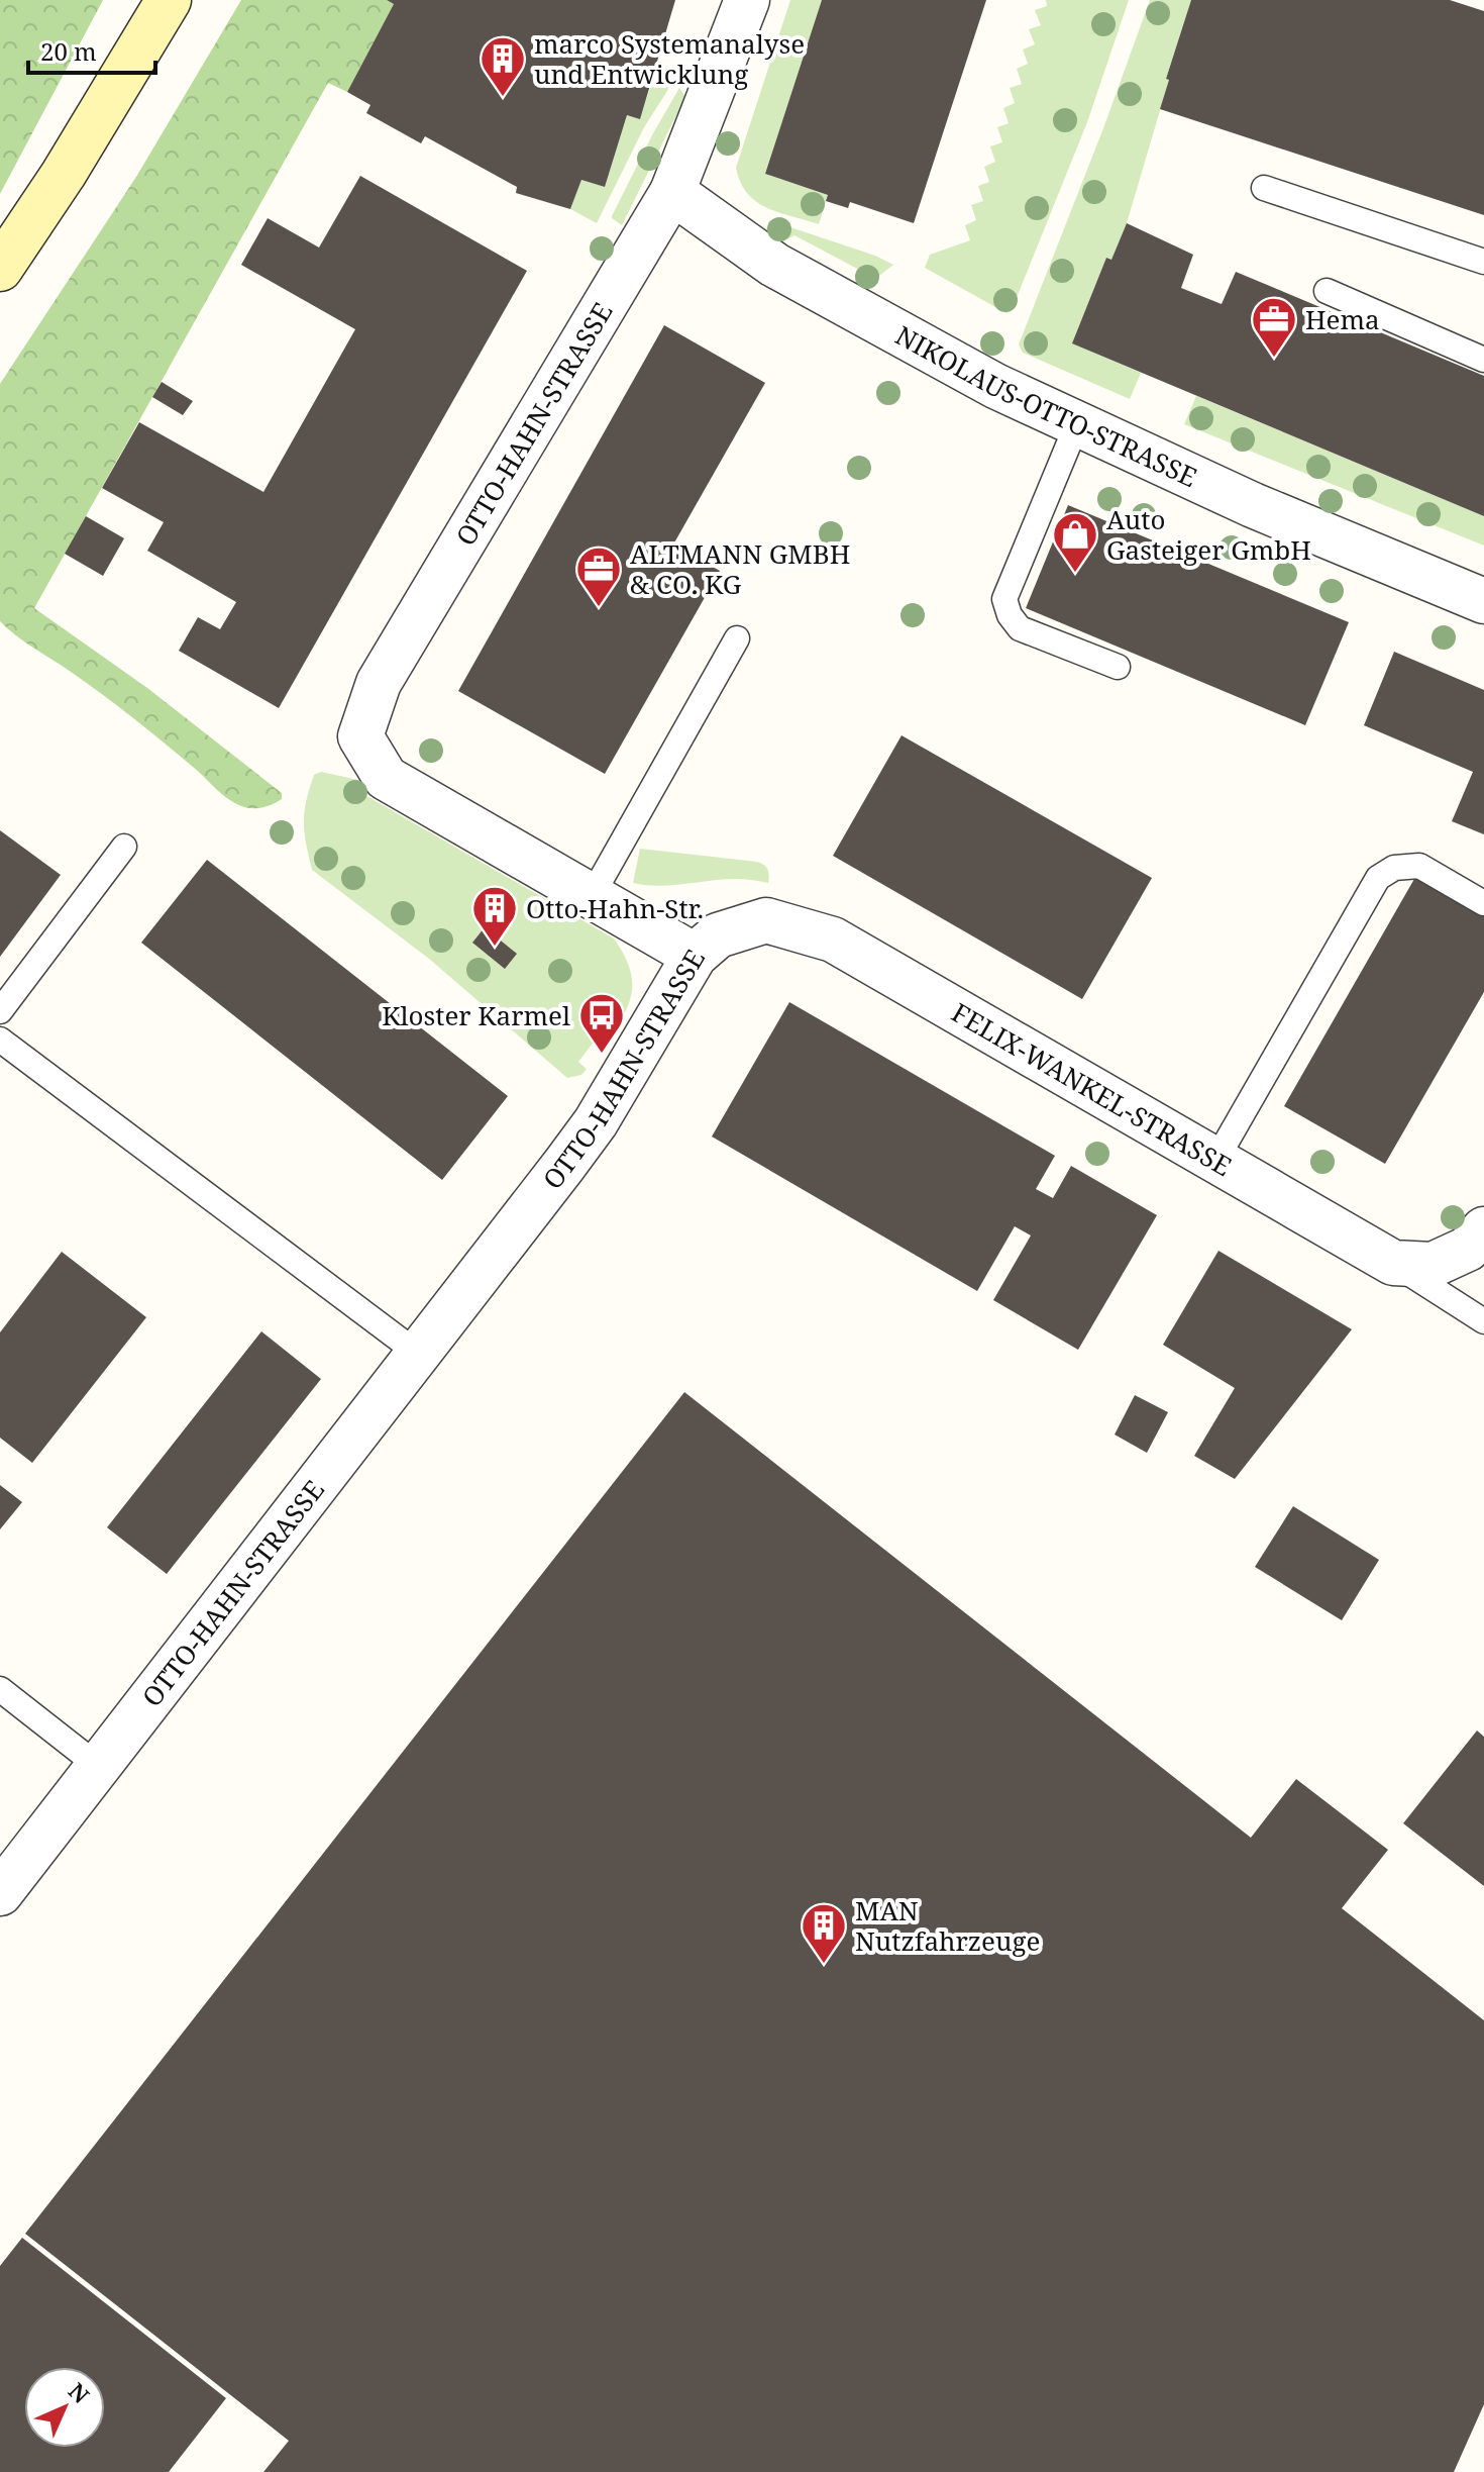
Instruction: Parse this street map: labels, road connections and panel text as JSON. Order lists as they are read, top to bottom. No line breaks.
{"streets":{"street":["NIKOLAUS-OTTO-STRASSE","OTTO-HAHN-STRASSE","FELIX-WANKEL-STRASSE"]},"crossings":[["NIKOLAUS-OTTO-STRASSE","OTTO-HAHN-STRASSE"],["OTTO-HAHN-STRASSE","FELIX-WANKEL-STRASSE"]],"places":{"building":["marco Systemanalyse und Entwicklung","Otto-Hahn-Str.","MAN Nutzfahrzeuge"],"office":["Hema","ALTMANN GMBH & CO. KG"],"shop":["Auto Gasteiger GmbH"],"bus stop":["Kloster Karmel"]},"scale_bar":"20 m","north":"top right"}
